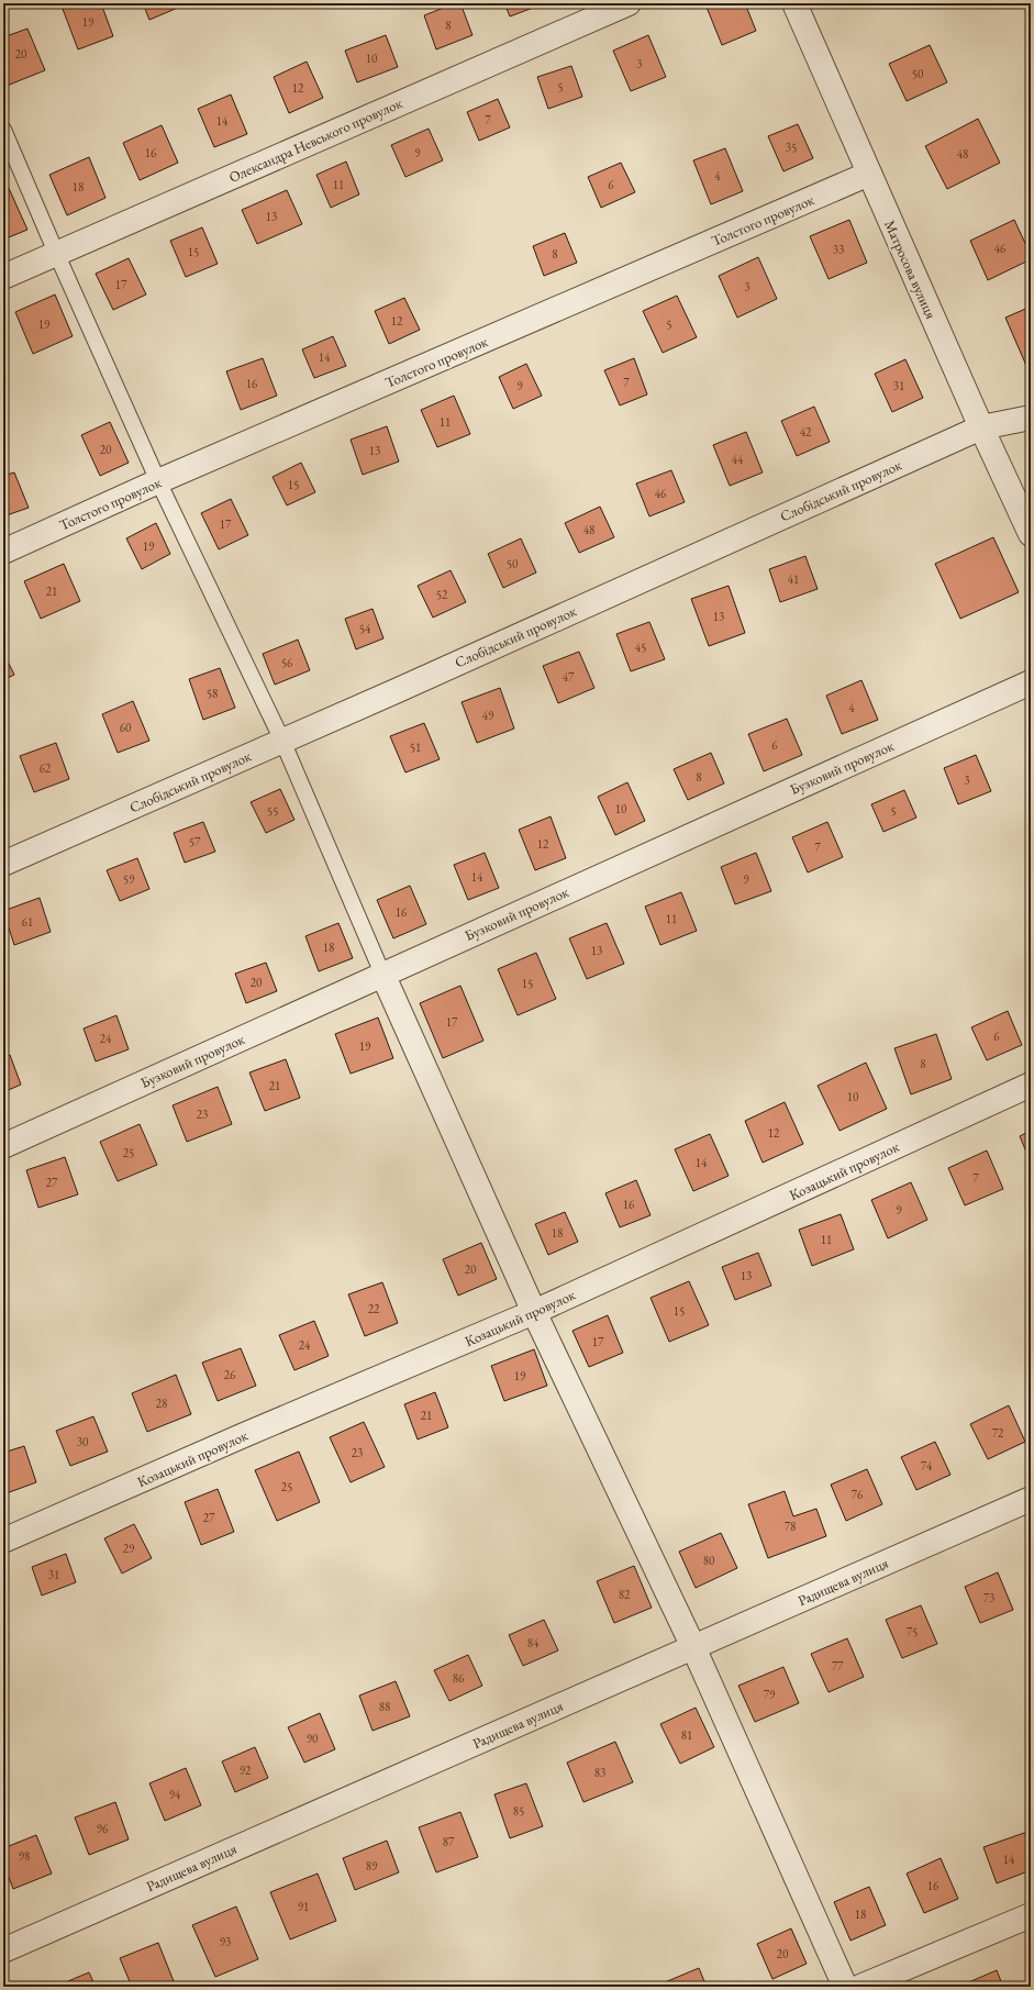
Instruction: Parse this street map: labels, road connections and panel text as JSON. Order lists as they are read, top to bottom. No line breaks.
{"streets":{"street":["Олександра Невського провулок","Толстого провулок","Матросова вулиця","Слобідський провулок","Бузковий провулок","Козацький провулок","Радищева вулиця"]},"crossings":[["Толстого провулок","Матросова вулиця"],["Матросова вулиця","Слобідський провулок"]],"house_numbers":["19","8","20","10","3","50","5","12","7","14","35","16","9","48","4","11","6","18","13","46","33","15","8","17","3","12","19","5","14","7","16","9","31","11","42","20","13","44","15","46","17","48","19","50","41","21","52","13","54","45","56","47","58","4","49","60","6","51","62","8","3","10","55","5","57","12","7","14","59","9","16","11","61","18","13","20","15","17","6","24","19","8","21","10","23","12","25","14","7","27","16","9","18","11","20","13","22","15","17","24","26","19","28","21","72","30","23","74","25","76","27","78","29","80","31","82","73","75","84","77","86","79","88","81","90","92","83","94","85","96","87","98","14","89","16","91","18","93","20"]}
